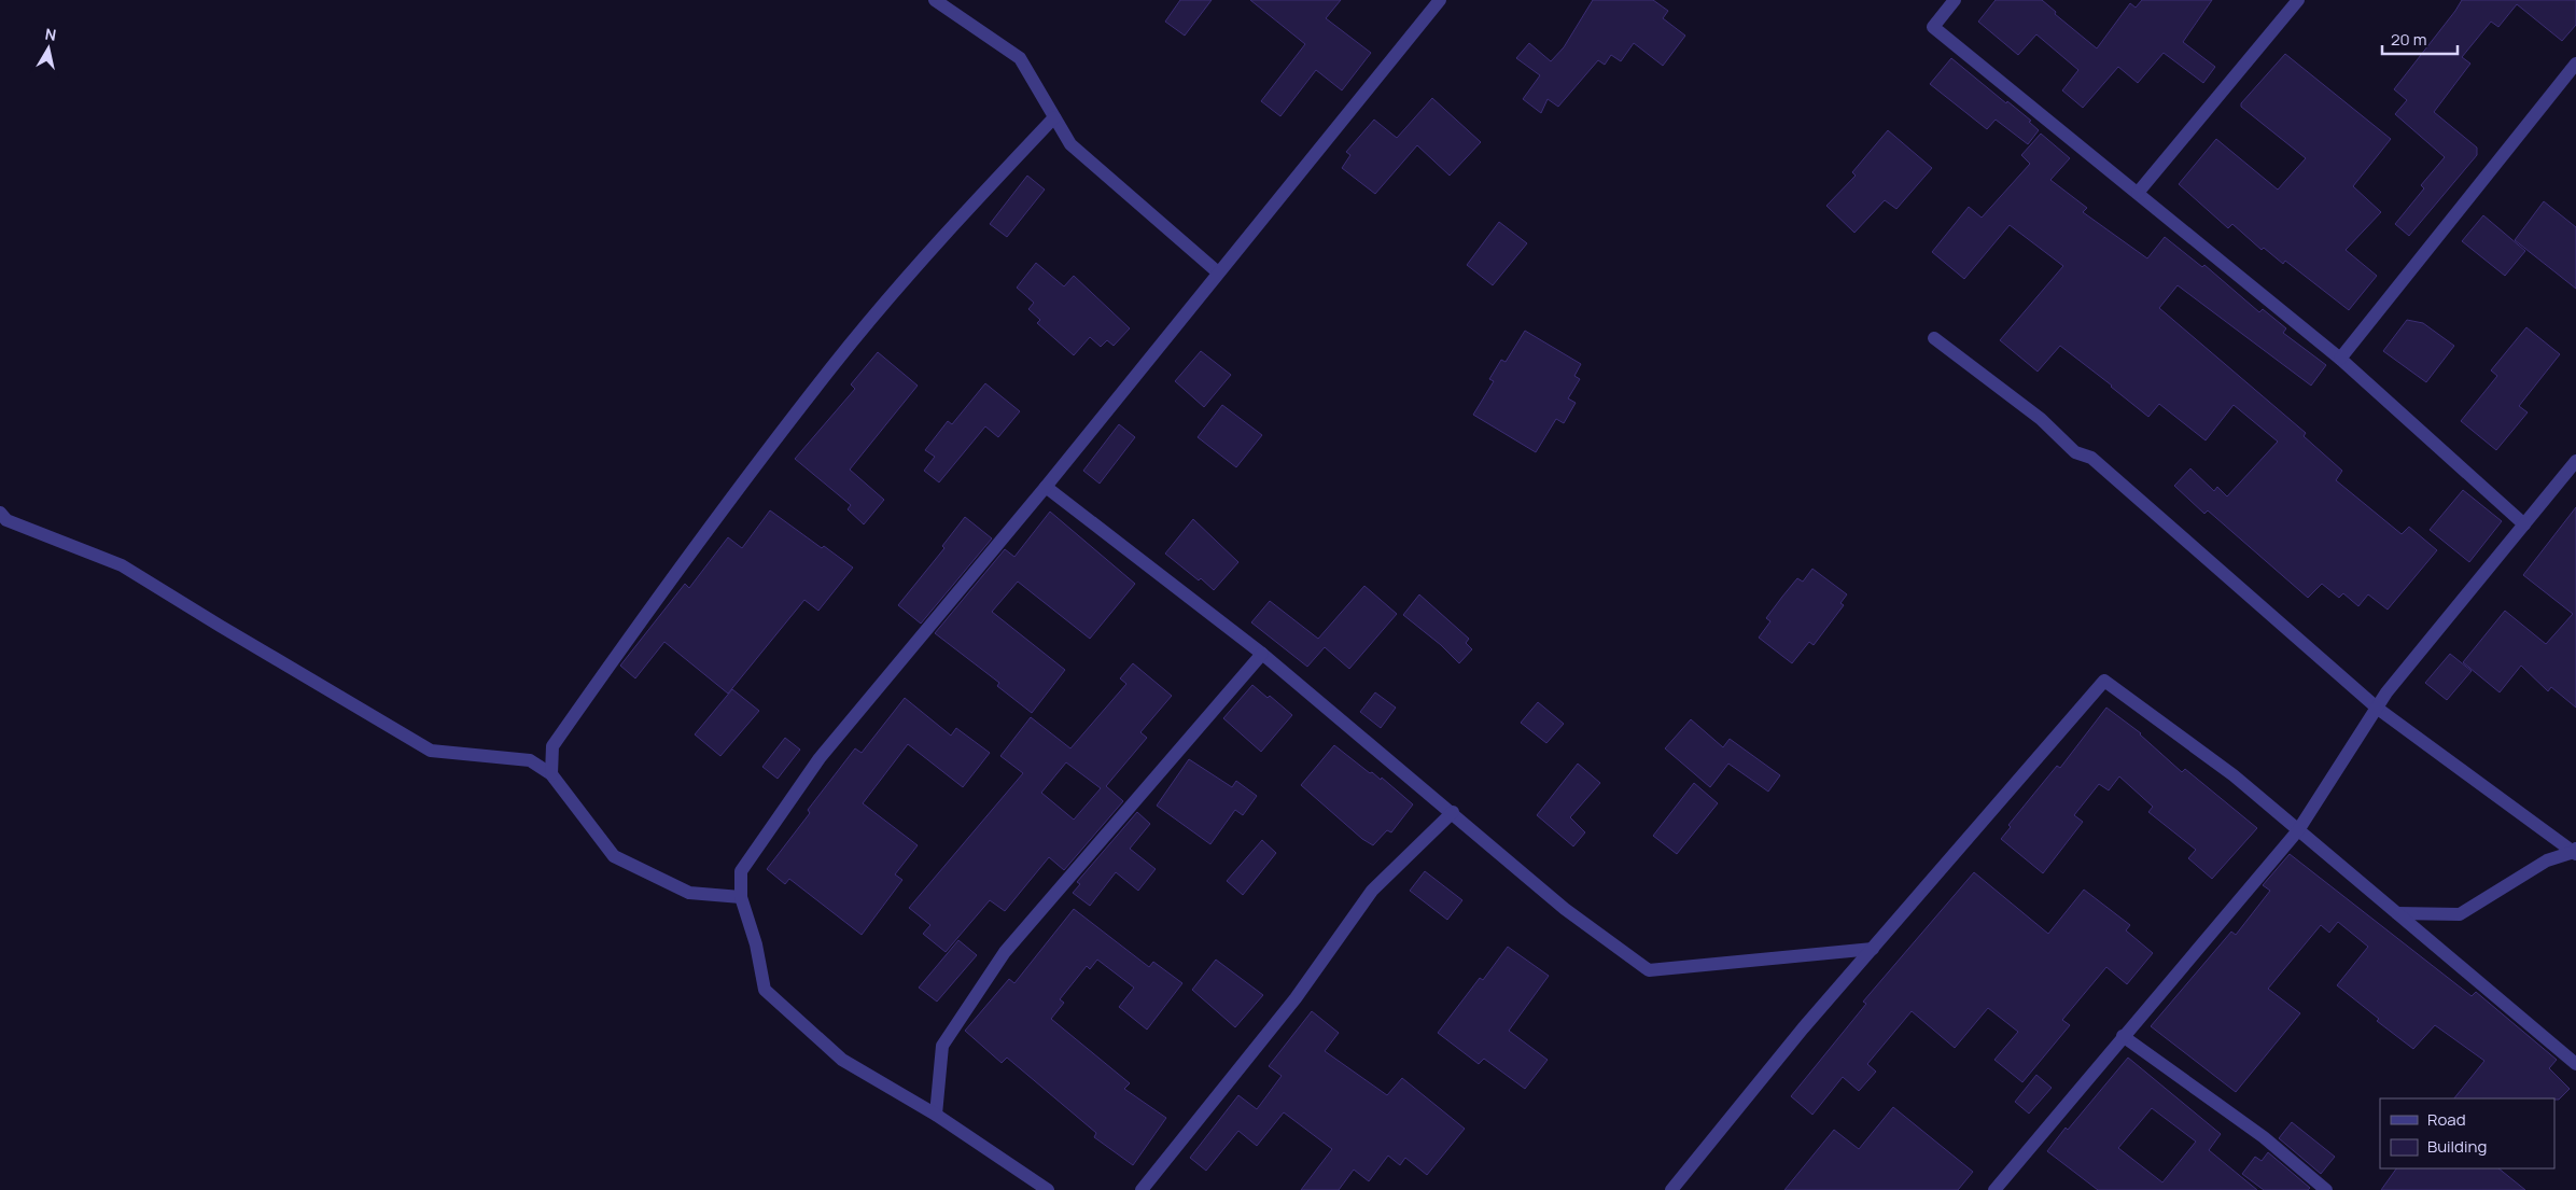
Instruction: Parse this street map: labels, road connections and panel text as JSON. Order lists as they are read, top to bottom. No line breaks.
{"legend":["Road","Building"],"scale_bar":"20 m","north":"top"}
